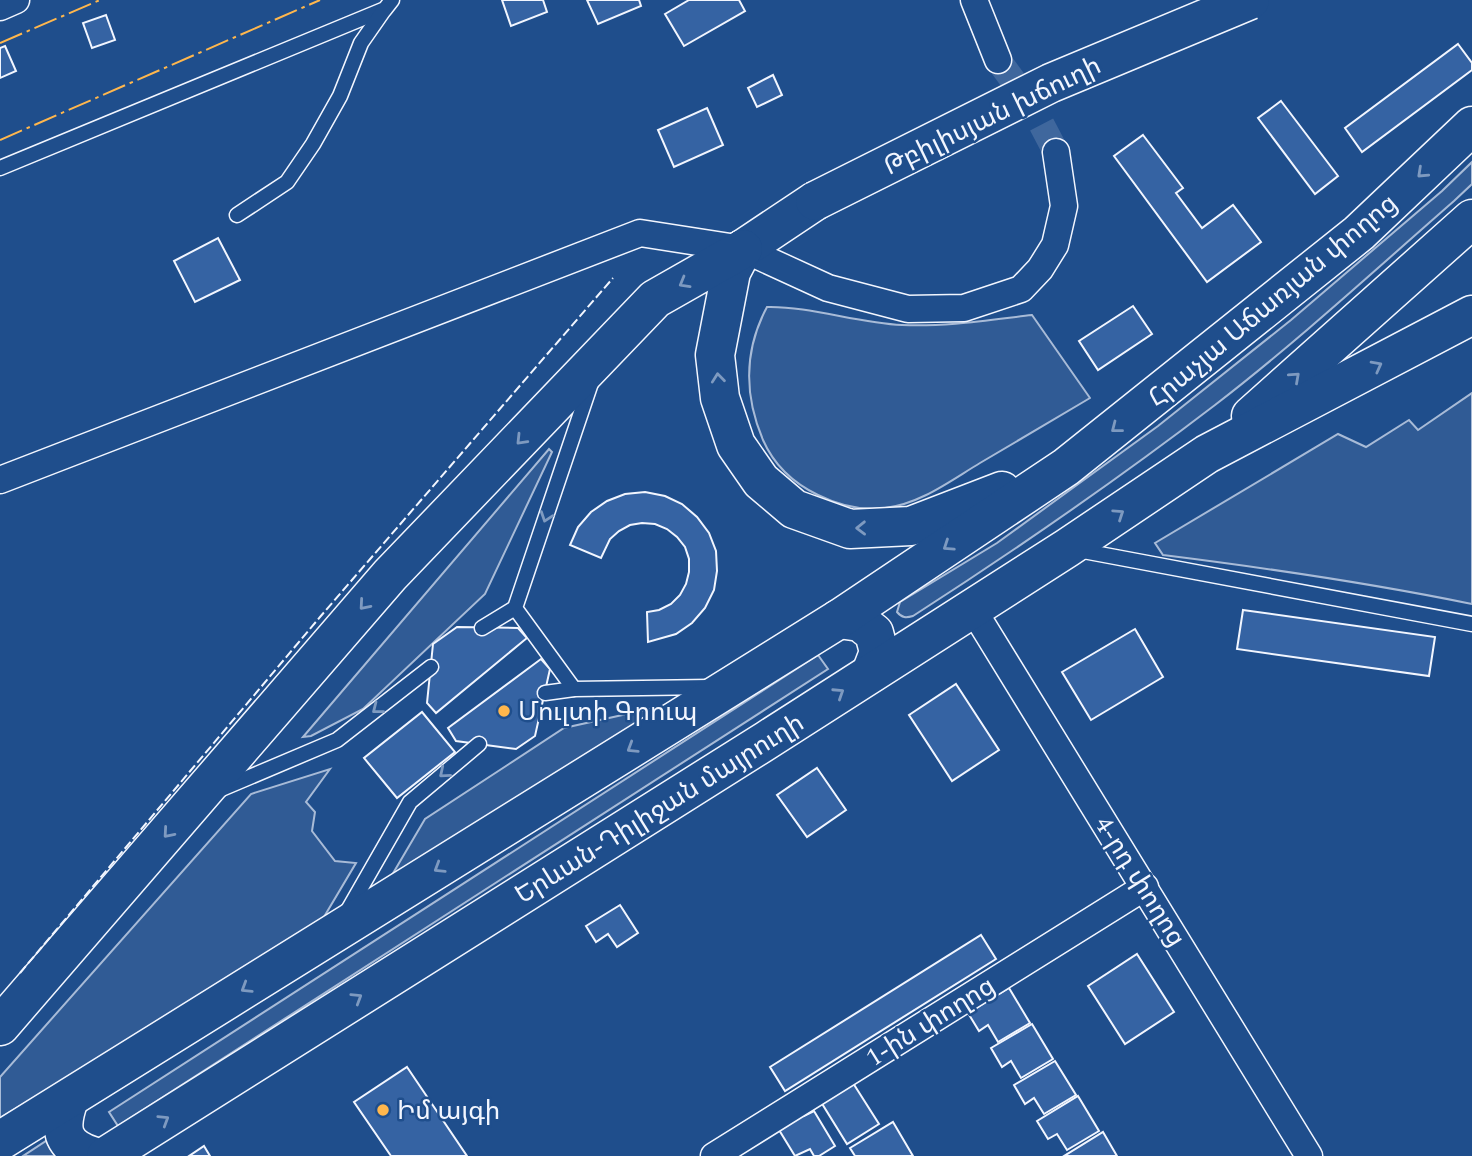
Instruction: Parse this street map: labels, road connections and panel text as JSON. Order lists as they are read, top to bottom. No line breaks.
{"streets":{"main road":["Թբիլիսյան խճուղի","Հրաչյա Աճառյան փողոց","Երևան-Դիլիջան մայրուղի"],"street":["4-րդ փողոց","1-ին փողոց"]},"crossings":[["Երևան-Դիլիջան մայրուղի","4-րդ փողոց"],["4-րդ փողոց","1-ին փողոց"]],"places":["Մուլտի Գրուպ","Իմ այգի"]}
